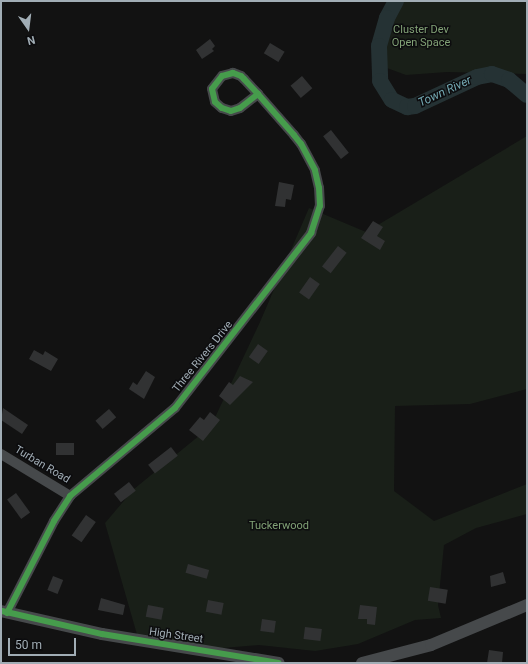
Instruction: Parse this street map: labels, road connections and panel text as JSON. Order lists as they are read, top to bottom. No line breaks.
{"streets":{"street":["Three Rivers Drive","Turban Road","High Street"]},"crossings":[["Three Rivers Drive","Turban Road"],["Three Rivers Drive","High Street"]],"water":["Town River"],"parks":["Cluster Dev Open Space","Tuckerwood"],"scale_bar":"50 m","north":"bottom"}
